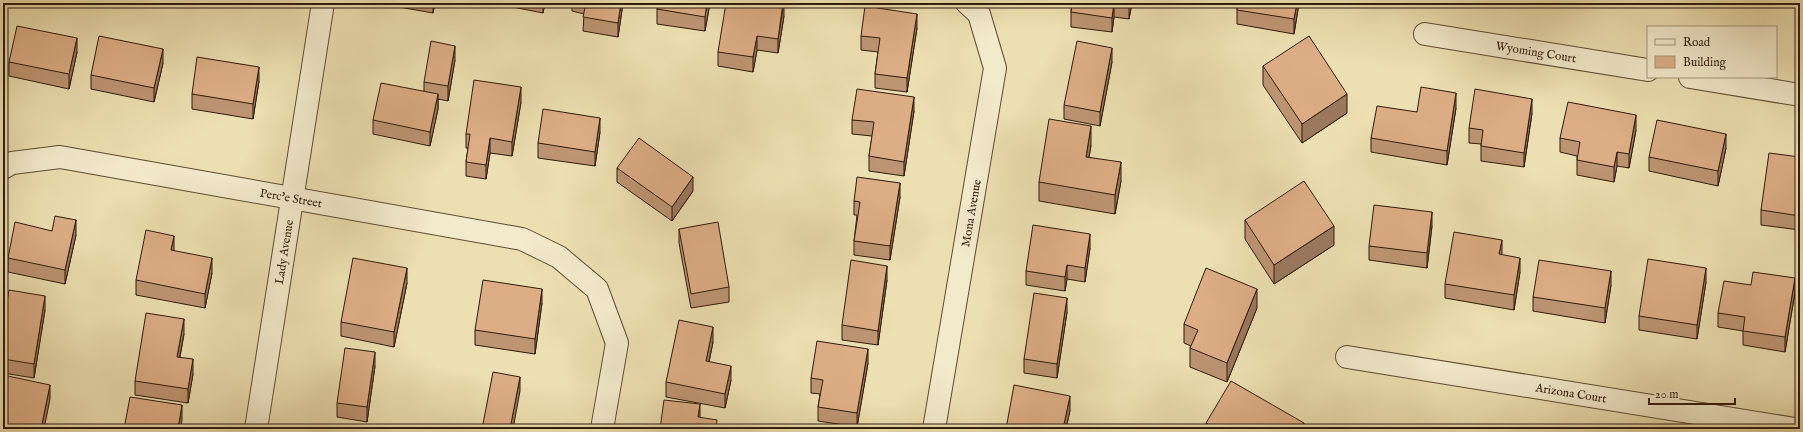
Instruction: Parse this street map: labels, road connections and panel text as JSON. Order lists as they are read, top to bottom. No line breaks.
{"streets":{"street":["Wyoming Court","Perc'e Street","Mona Avenue","Lady Avenue","Arizona Court"]},"crossings":[["Perc'e Street","Lady Avenue"]],"legend":["Road","Building"],"scale_bar":"20 m"}
